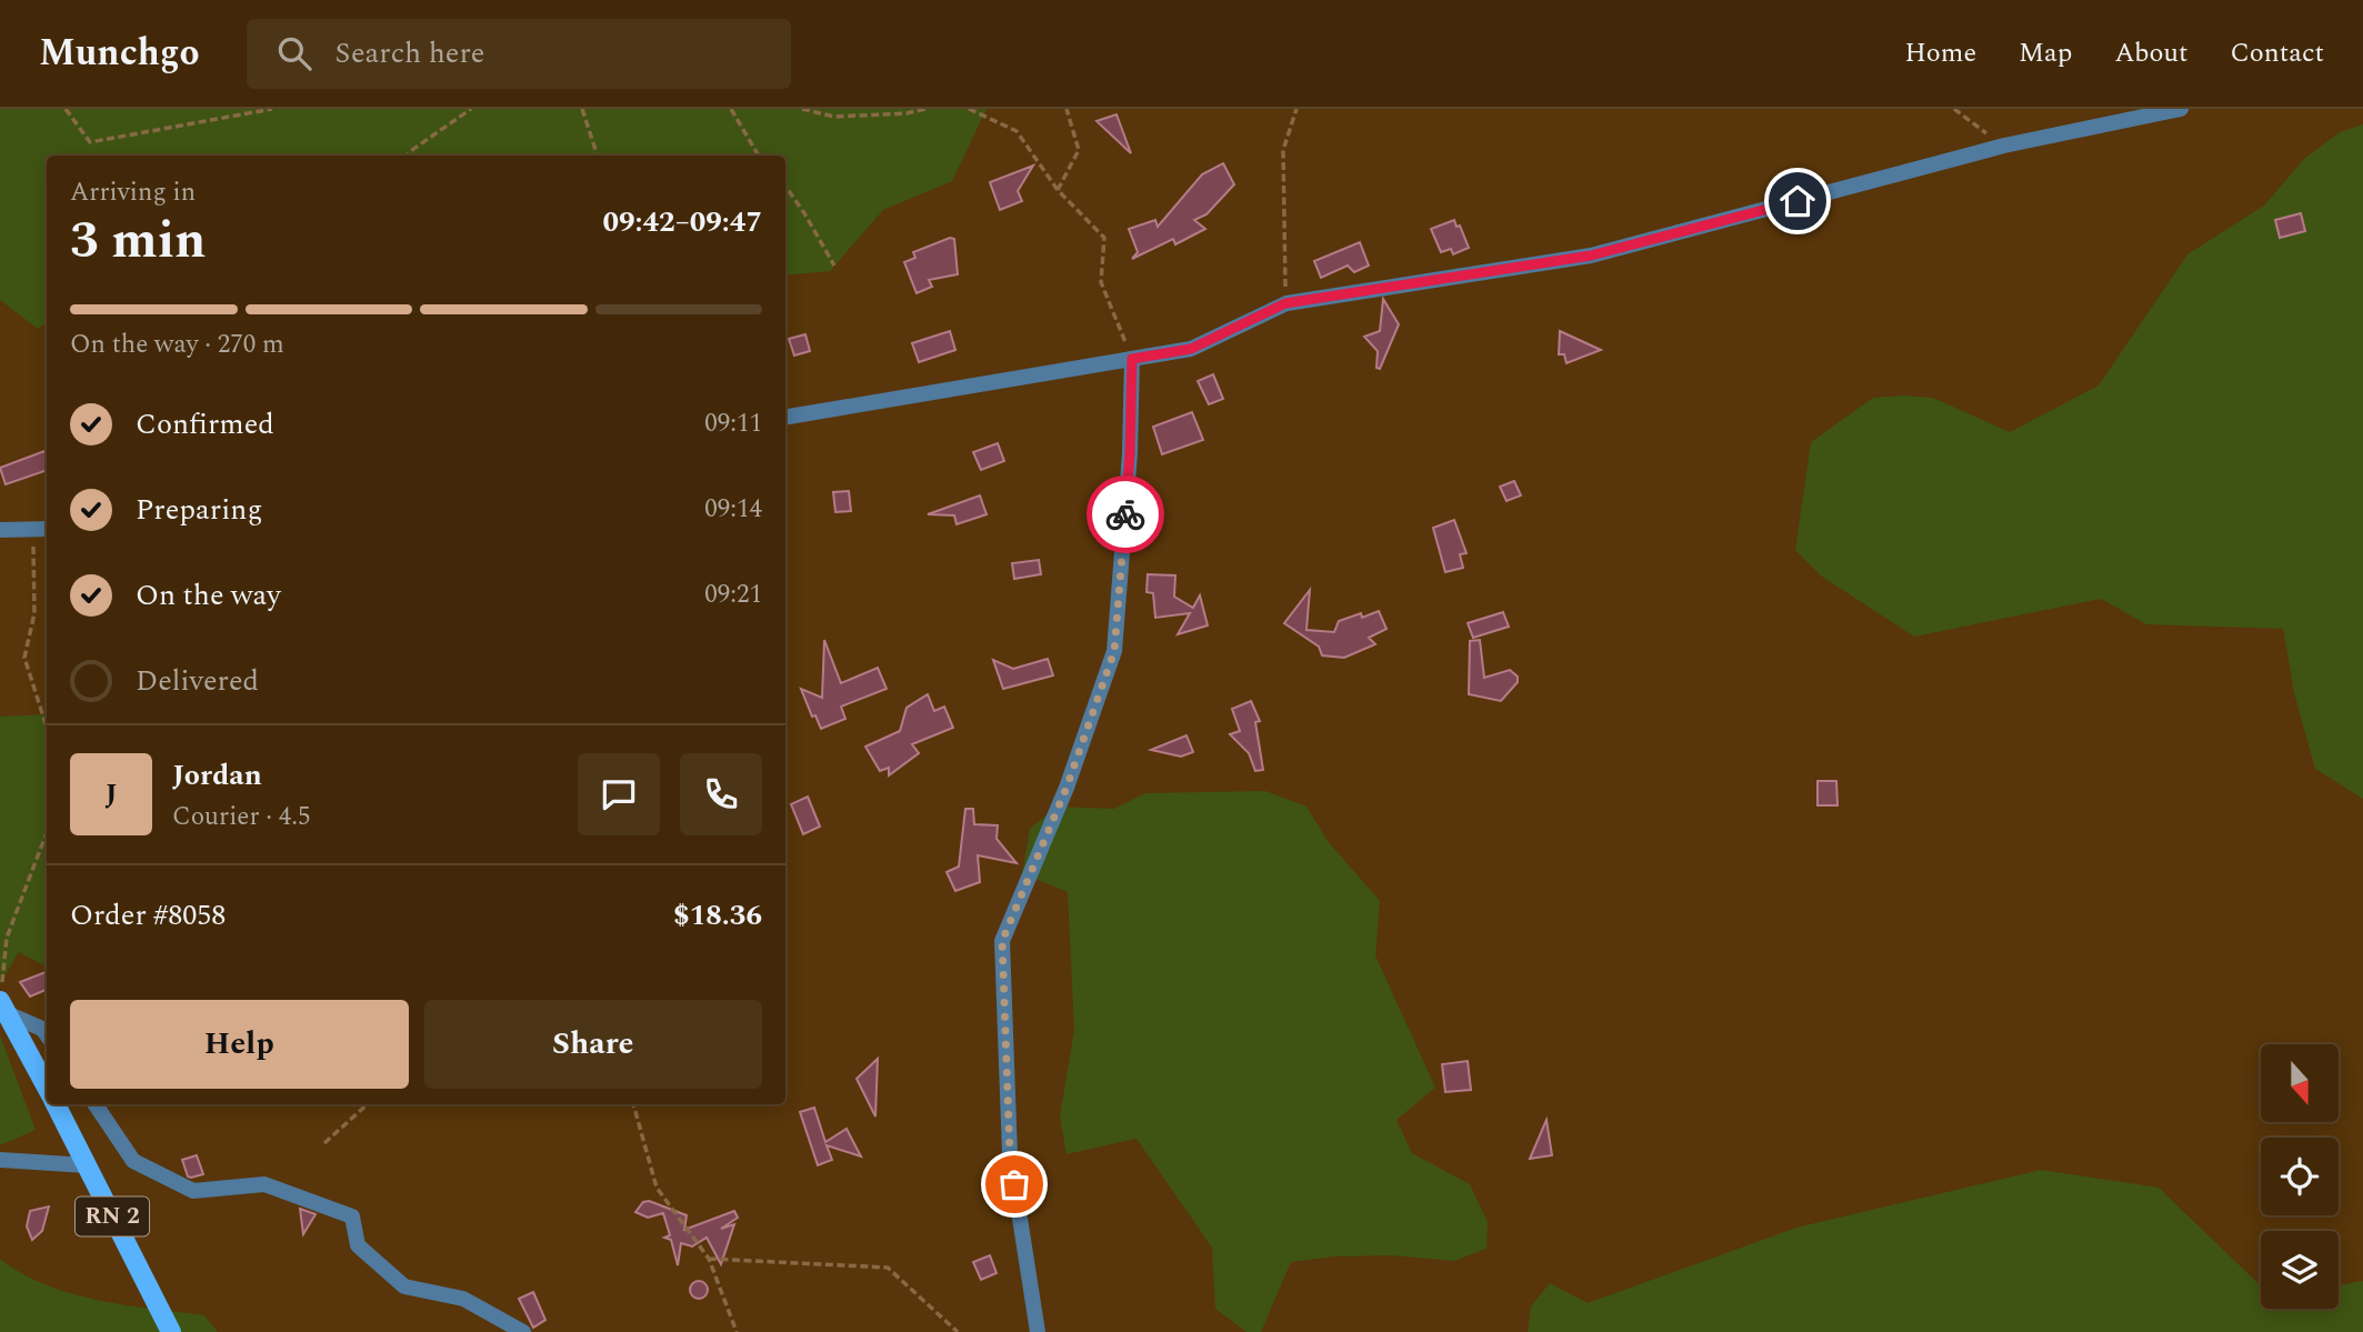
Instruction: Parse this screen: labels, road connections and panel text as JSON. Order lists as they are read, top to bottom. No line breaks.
{"streets":{"main road":["RN 2"]},"north":"bottom","page":{"header":"Munchgo","search":"Search here","nav":["Home","Map","About","Contact"],"heading":["3 min","Arriving in","09:42–09:47"],"panel":["Jordan","Courier · 4.5","Order #8058","$18.36"],"bar":"On the way · 270 m","list":[["Confirmed","09:11"],["Preparing","09:14"],["On the way","09:21"],"Delivered"],"round":"J","buttons":["Help","Share"]}}
